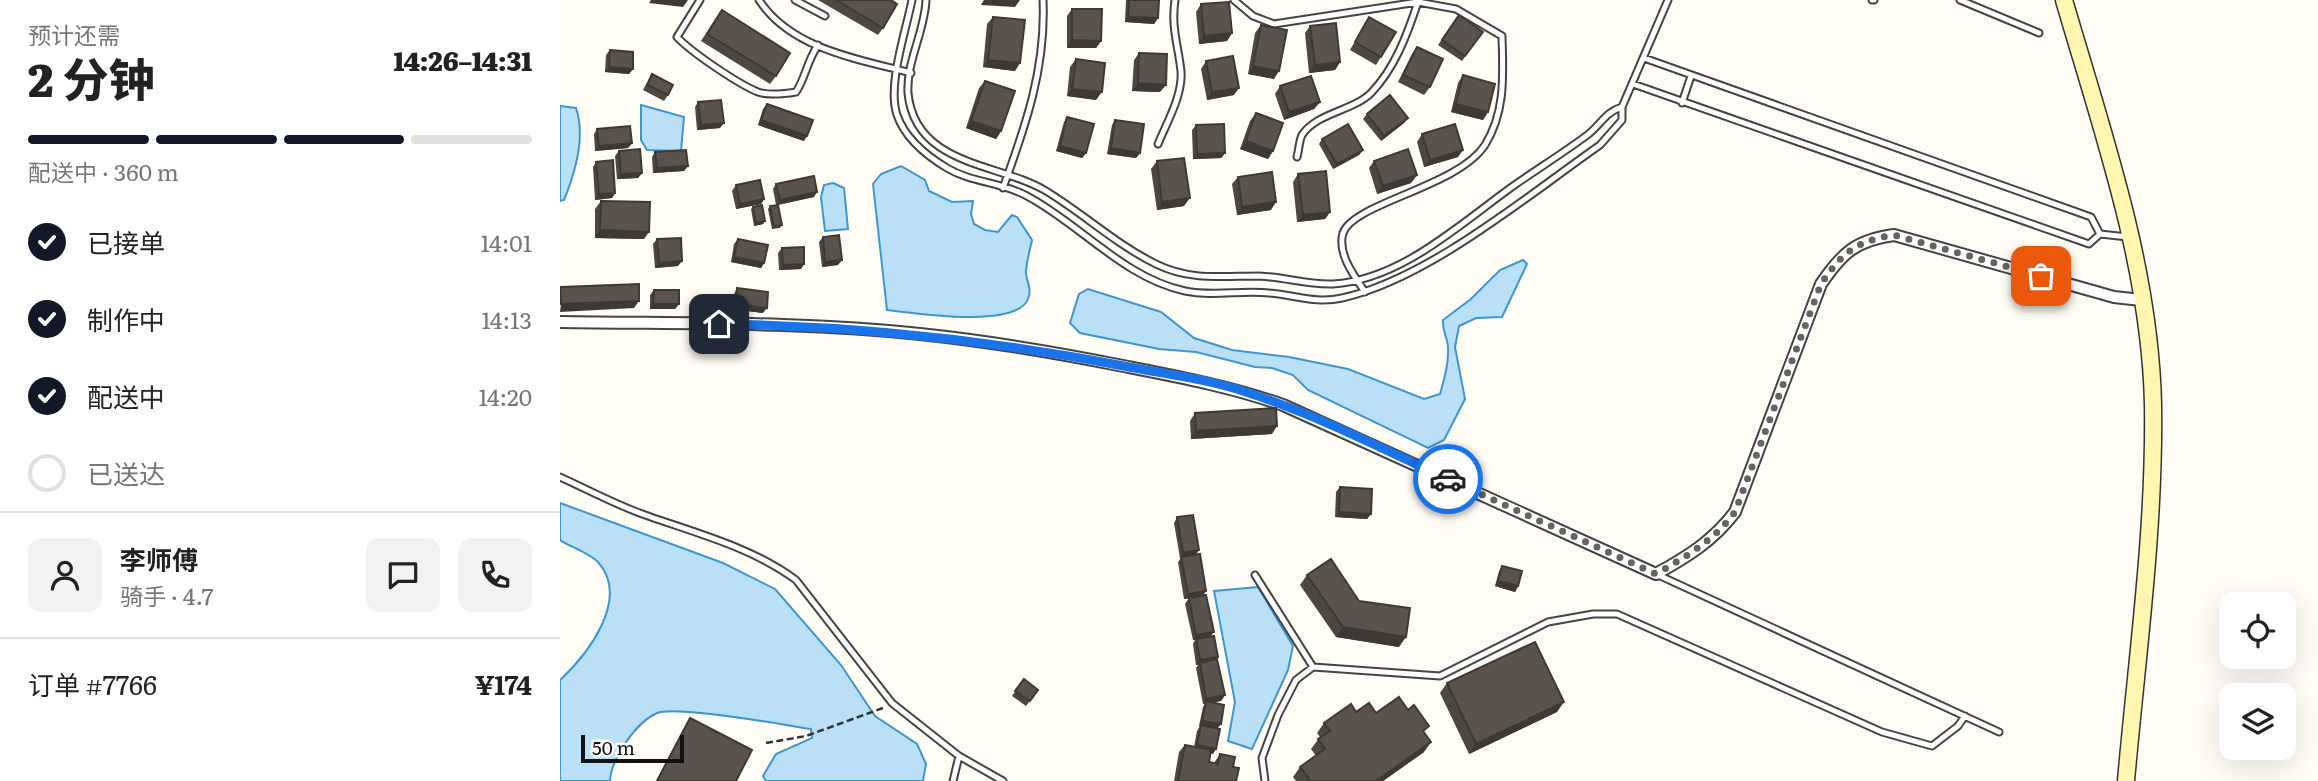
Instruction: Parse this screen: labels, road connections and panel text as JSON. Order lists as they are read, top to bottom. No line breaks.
{"scale_bar":"50 m","page":{"heading":["2 分钟","预计还需","14:26–14:31"],"panel":["李师傅","骑手 · 4.7","订单 #7766","¥174"],"bar":"配送中 · 360 m","list":[["已接单","14:01"],["制作中","14:13"],["配送中","14:20"],"已送达"],"scale":"50 m"}}
